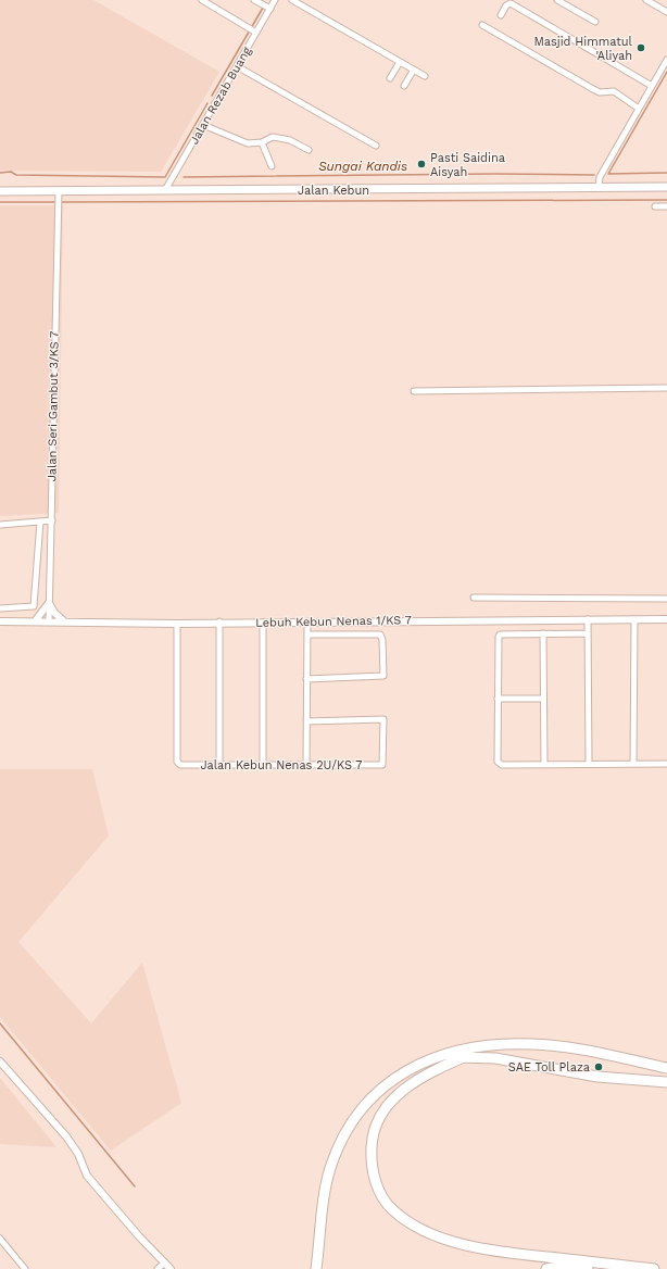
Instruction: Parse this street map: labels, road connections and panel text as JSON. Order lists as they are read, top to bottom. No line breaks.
{"streets":{"main road":["Jalan Kebun"],"street":["Jalan Rezab Buang","Jalan Seri Gambut 3/KS 7","Lebuh Kebun Nenas 1/KS 7","Jalan Kebun Nenas 2U/KS 7"]},"crossings":[["Jalan Rezab Buang","Jalan Kebun"],["Jalan Kebun","Jalan Seri Gambut 3/KS 7"],["Jalan Seri Gambut 3/KS 7","Lebuh Kebun Nenas 1/KS 7"],["Lebuh Kebun Nenas 1/KS 7","Jalan Kebun Nenas 2U/KS 7"]],"water":["Sungai Kandis"],"places":["Masjid Himmatul 'Aliyah","Pasti Saidina Aisyah","SAE Toll Plaza"]}
